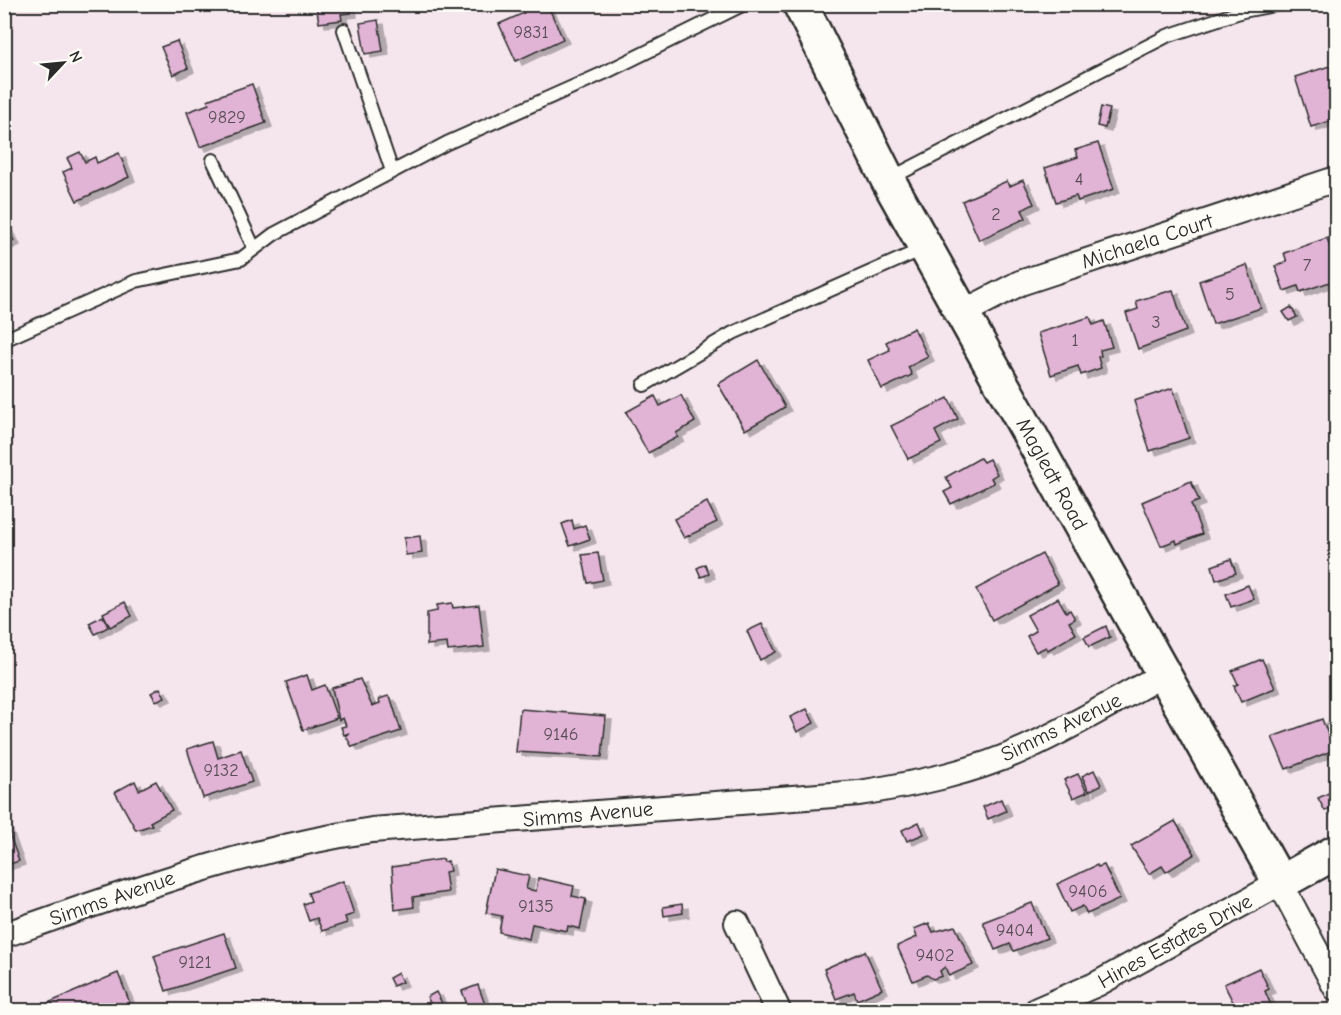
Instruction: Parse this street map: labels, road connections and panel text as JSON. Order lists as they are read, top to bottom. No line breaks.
{"streets":{"street":["Michaela Court","Magledt Road","Simms Avenue","Hines Estates Drive"]},"crossings":[["Michaela Court","Magledt Road"],["Magledt Road","Simms Avenue"],["Magledt Road","Hines Estates Drive"]],"house_numbers":["9831","9829","4","2","7","5","3","1","9146","9132","9406","9135","9404","9402","9121"],"north":"top right"}
